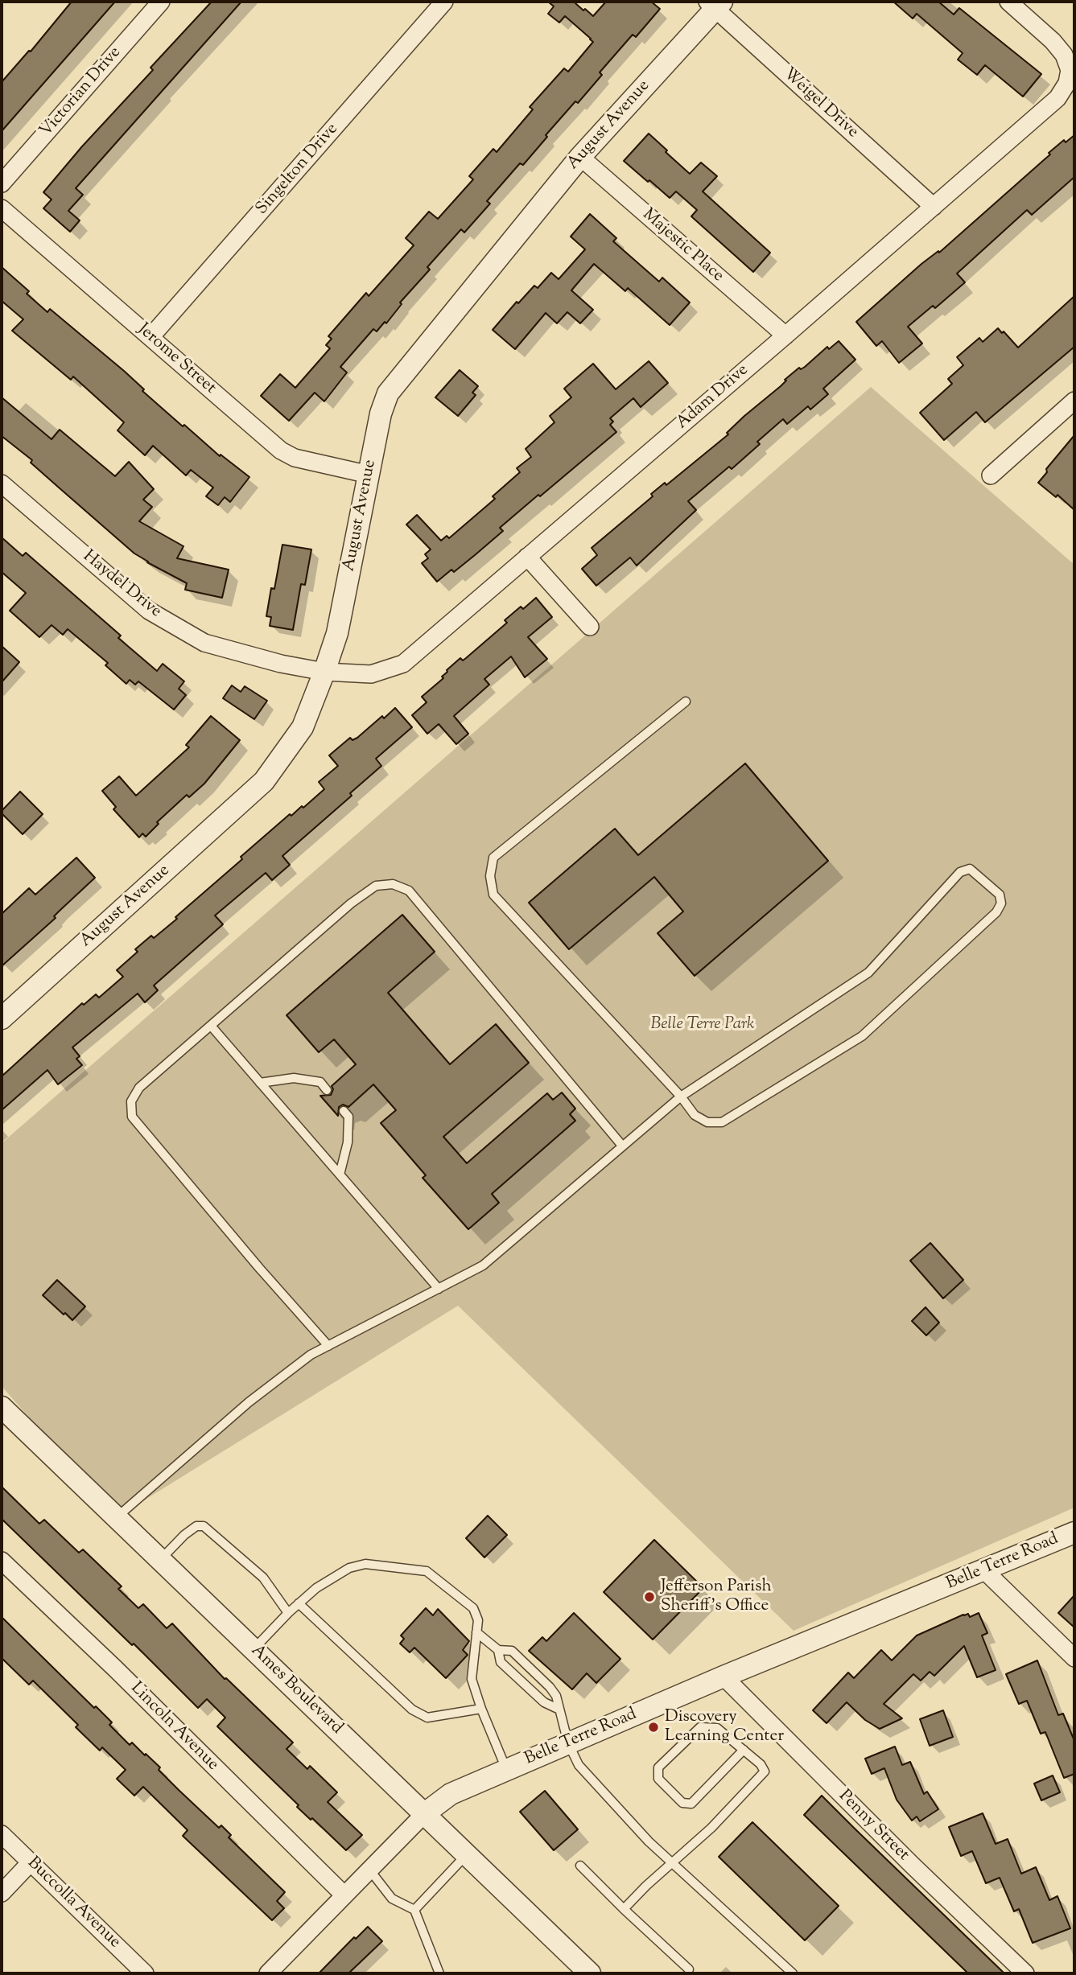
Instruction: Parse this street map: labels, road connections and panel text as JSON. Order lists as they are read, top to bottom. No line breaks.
{"streets":{"street":["Victorian Drive","Weigel Drive","August Avenue","Singelton Drive","Majestic Place","Jerome Street","Adam Drive","Haydel Drive","Belle Terre Road","Ames Boulevard","Lincoln Avenue","Penny Street","Buccolla Avenue"]},"crossings":[["Weigel Drive","August Avenue"],["Weigel Drive","Adam Drive"],["August Avenue","Majestic Place"],["August Avenue","Jerome Street"],["August Avenue","Adam Drive"],["August Avenue","Haydel Drive"],["Singelton Drive","Jerome Street"],["Majestic Place","Adam Drive"],["Adam Drive","Haydel Drive"],["Belle Terre Road","Ames Boulevard"],["Belle Terre Road","Lincoln Avenue"],["Belle Terre Road","Penny Street"]],"parks":["Belle Terre Park"],"places":["Jefferson Parish Sheriff's Office","Discovery Learning Center"]}
